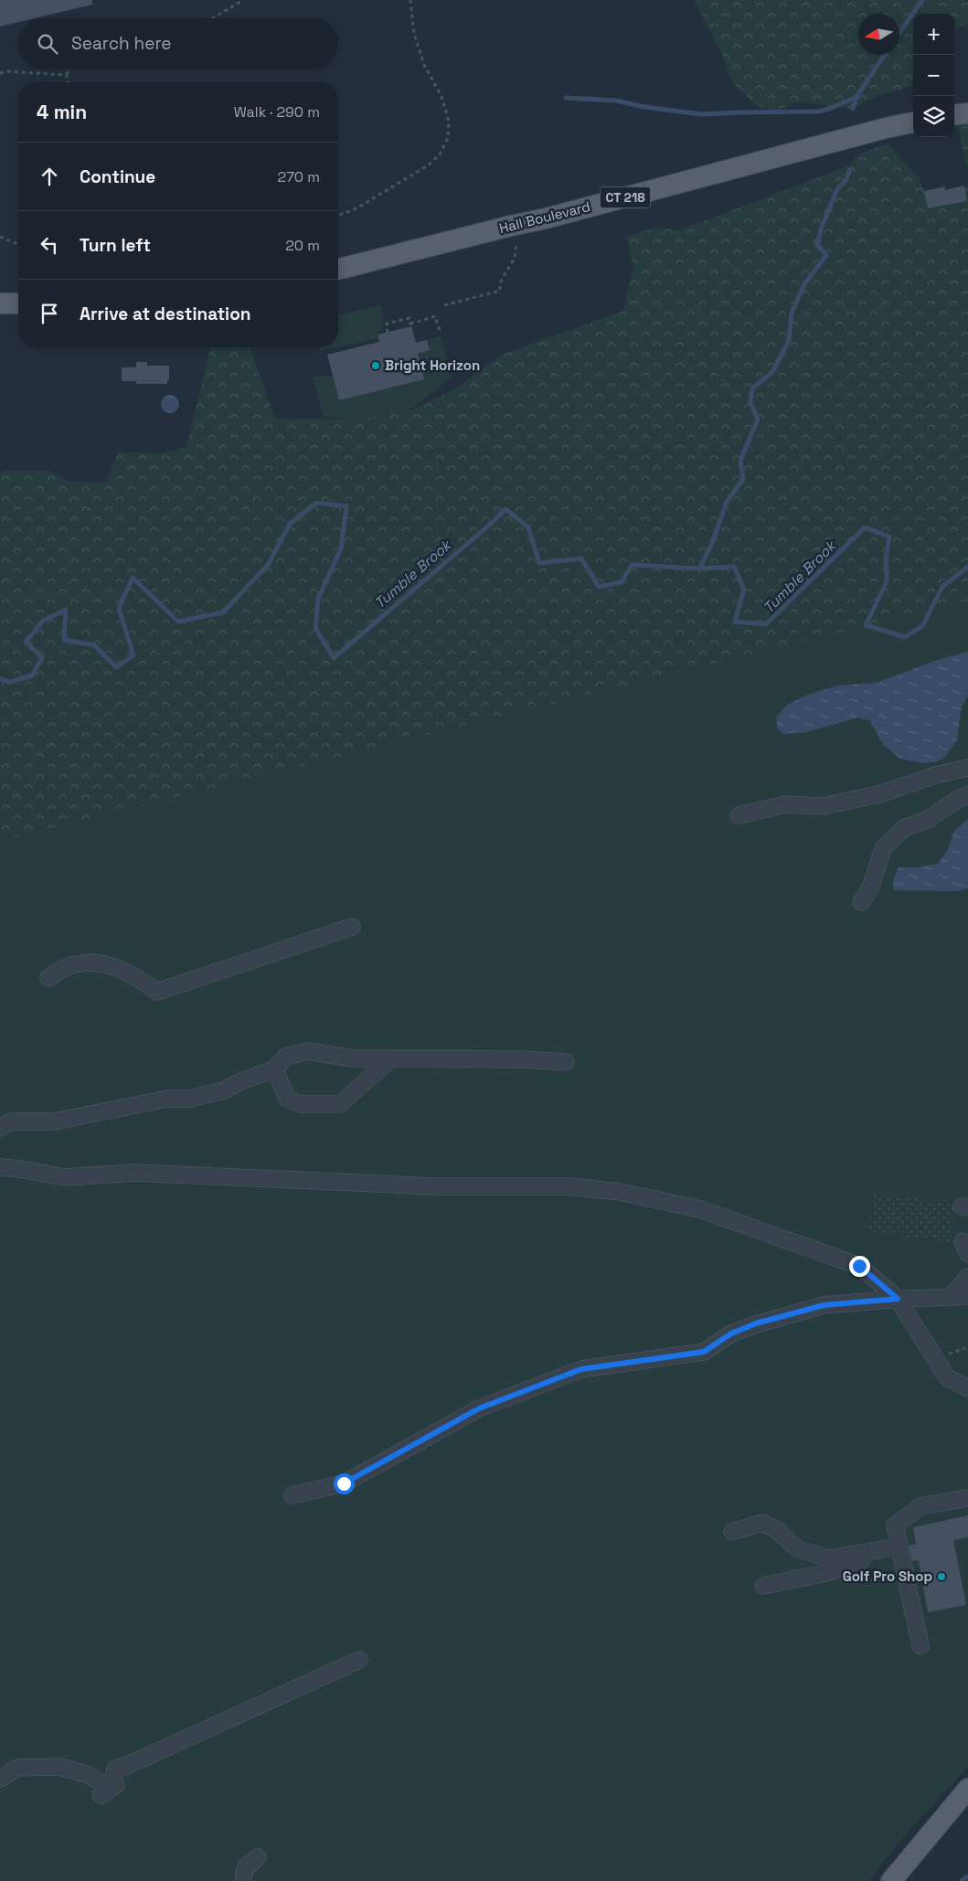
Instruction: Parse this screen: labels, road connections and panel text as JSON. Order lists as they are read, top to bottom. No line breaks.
{"streets":{"main road":["CT 218","Hall Boulevard"]},"water":["Tumble Brook"],"places":["Bright Horizon","Golf Pro Shop"],"north":"left","page":{"map_buttons":["+","−"],"search":"Search here","heading":["4 min","Walk · 290 m"],"list":[["Continue","270 m"],["Turn left","20 m"],"Arrive at destination"]}}
